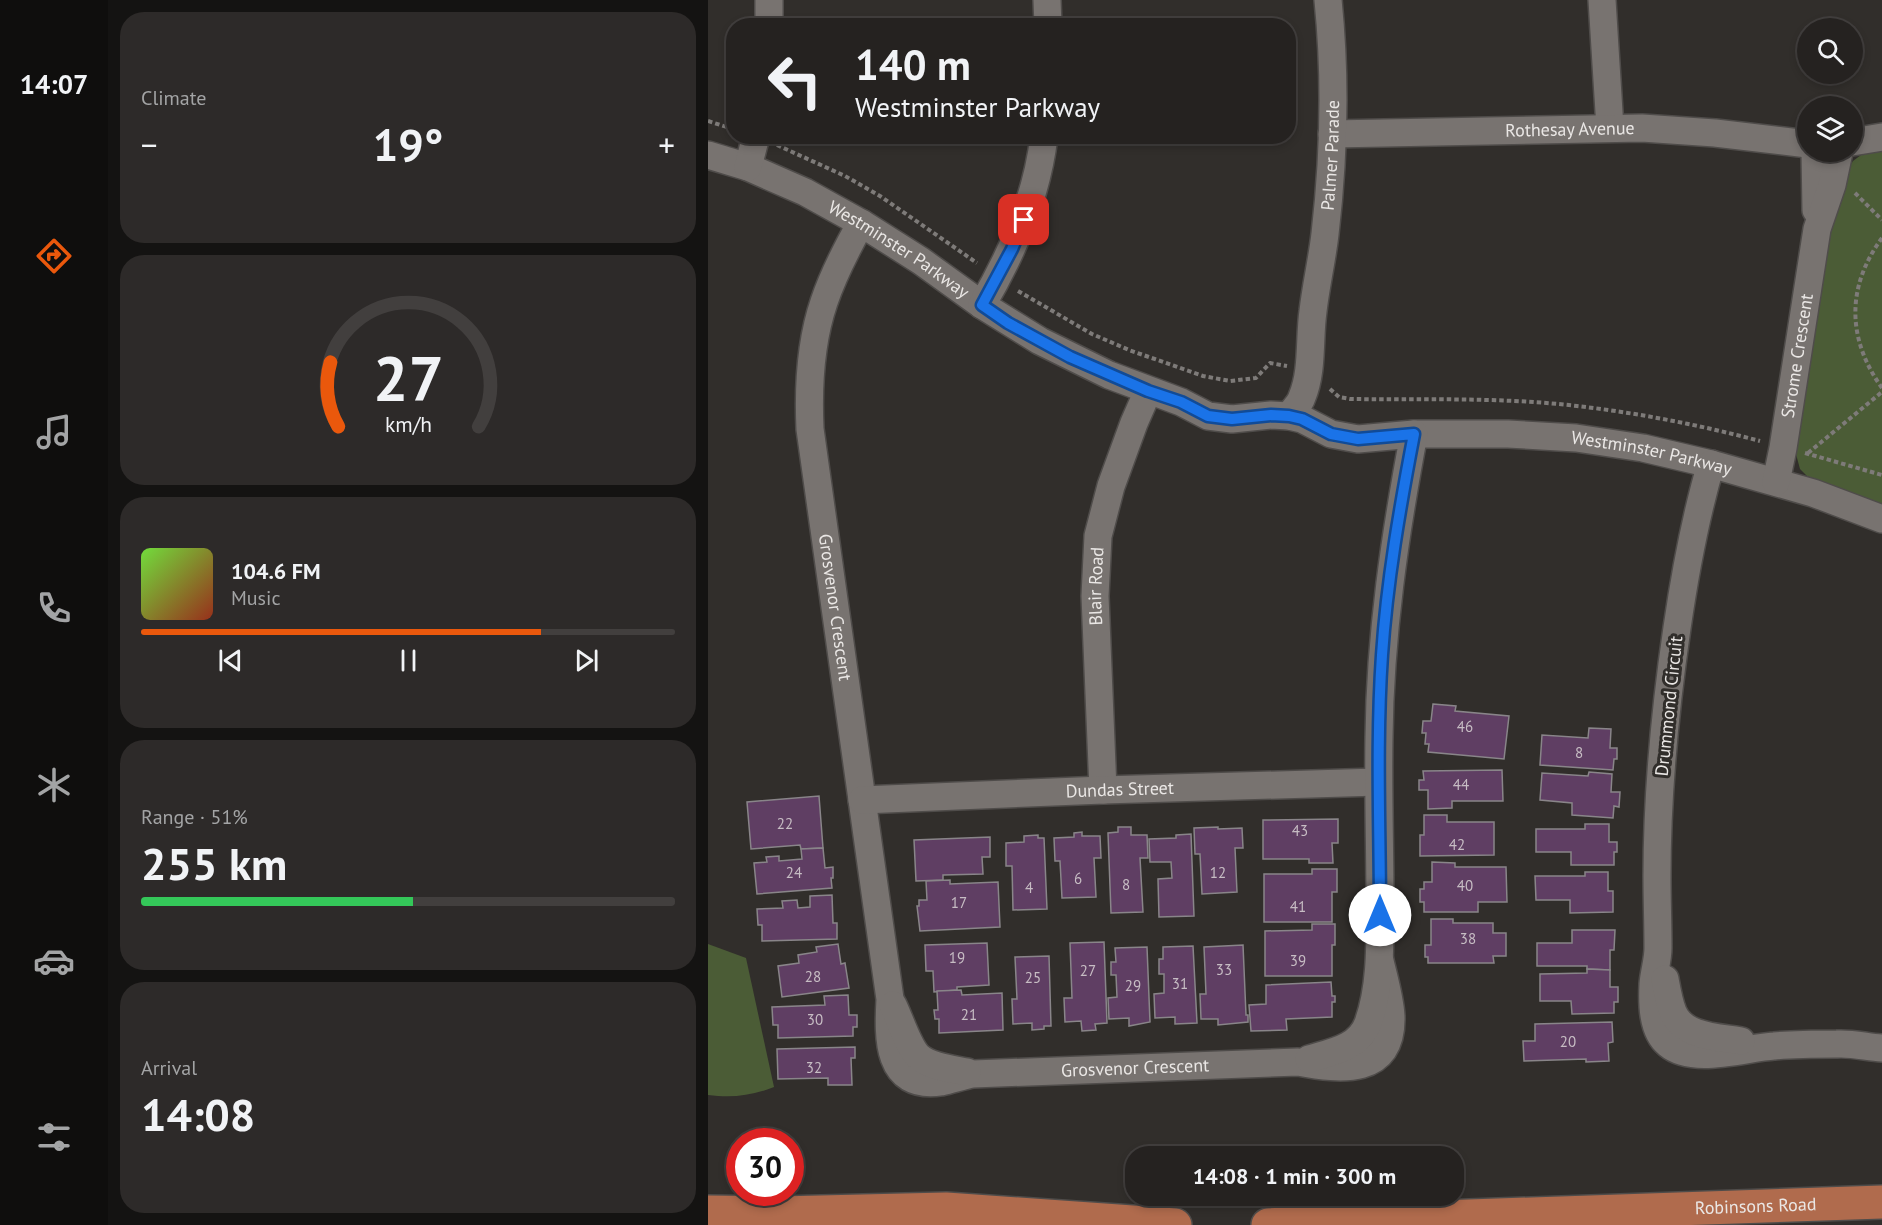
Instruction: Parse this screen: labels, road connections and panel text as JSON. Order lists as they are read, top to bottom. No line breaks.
{"streets":{"main road":["Robinsons Road"],"street":["Rothesay Avenue","Palmer Parade","Westminster Parkway","Strome Crescent","Blair Road","Grosvenor Crescent","Drummond Circuit","Dundas Street"]},"crossings":[["Rothesay Avenue","Palmer Parade"],["Palmer Parade","Westminster Parkway"],["Westminster Parkway","Strome Crescent"],["Westminster Parkway","Blair Road"],["Westminster Parkway","Grosvenor Crescent"],["Westminster Parkway","Drummond Circuit"],["Blair Road","Dundas Street"],["Grosvenor Crescent","Dundas Street"]],"house_numbers":["46","8","44","22","43","42","24","12","6","8","40","4","17","41","38","19","39","33","27","28","25","31","29","21","30","20","32"],"page":{"tabs":"14:07","tile":["Climate",["Range · 51%","255 km"],["Arrival","14:08"]],"turn":["140 m","Westminster Parkway"],"heat":["−","19°","+"],"song":["104.6 FM","Music"],"limit":"30","trip":"14:08 · 1 min · 300 m","gauge":["27","km/h"]}}
